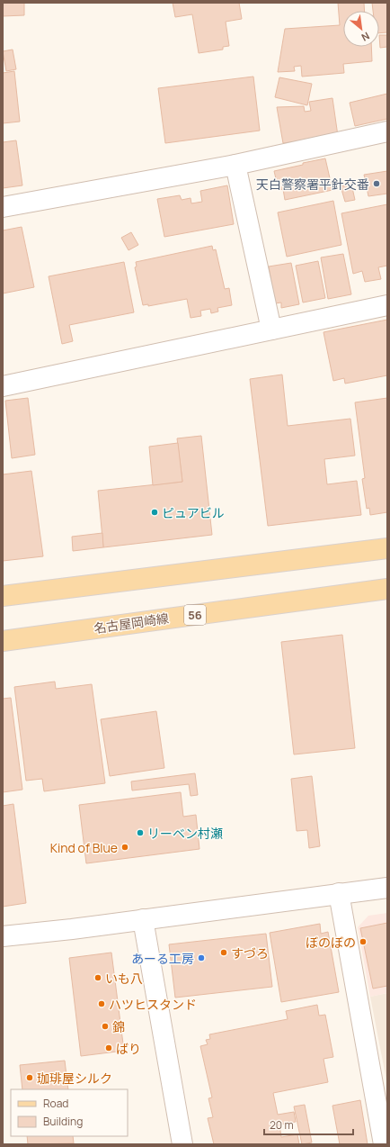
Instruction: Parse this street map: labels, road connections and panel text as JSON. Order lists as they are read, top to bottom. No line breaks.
{"streets":{"main road":["56","名古屋岡崎線"]},"places":["天白警察署平針交番","ピュアビル","リーベン村瀬","Kind of Blue","ぼのぼの","すづろ","あーる工房","いも八","ハツヒスタンド","錦","ばり","珈琲屋シルク"],"legend":["Road","Building"],"scale_bar":"20 m","north":"bottom right"}
